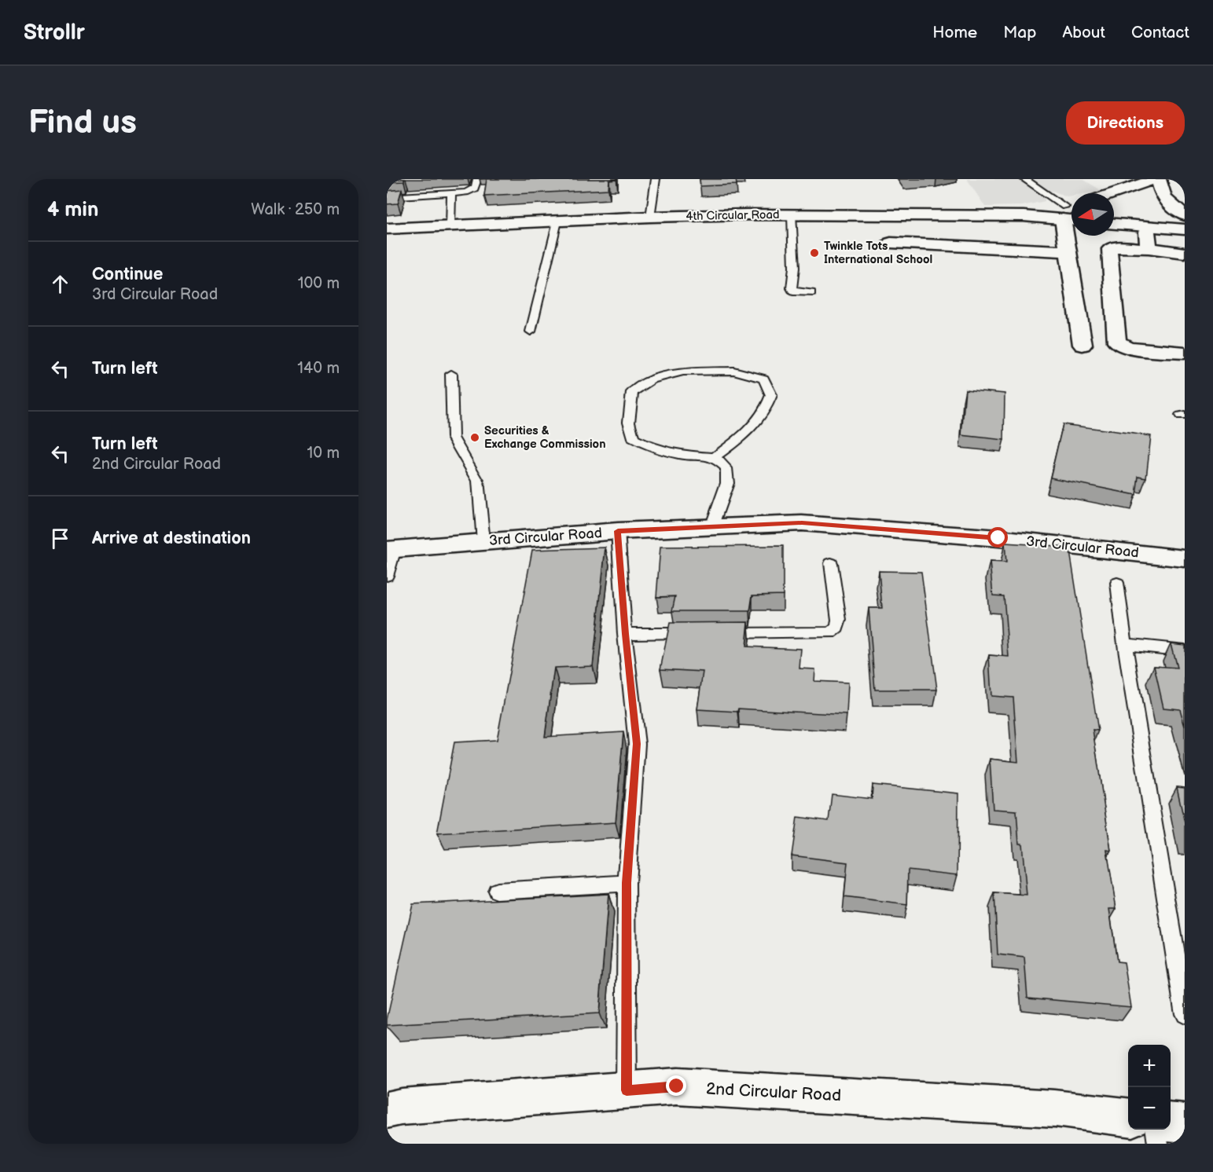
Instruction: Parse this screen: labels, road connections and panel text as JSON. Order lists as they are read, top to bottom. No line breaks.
{"streets":{"street":["4th Circular Road","3rd Circular Road","2nd Circular Road"]},"places":["Twinkle Tots International School","Securities & Exchange Commission"],"north":"left","page":{"header":"Strollr","nav":["Home","Map","About","Contact"],"buttons":"Directions","title":"Find us","heading":["4 min","Walk · 250 m"],"list":[["Continue","3rd Circular Road","100 m"],["Turn left","140 m"],["Turn left","2nd Circular Road","10 m"],"Arrive at destination"],"map_buttons":["+","−"]}}
